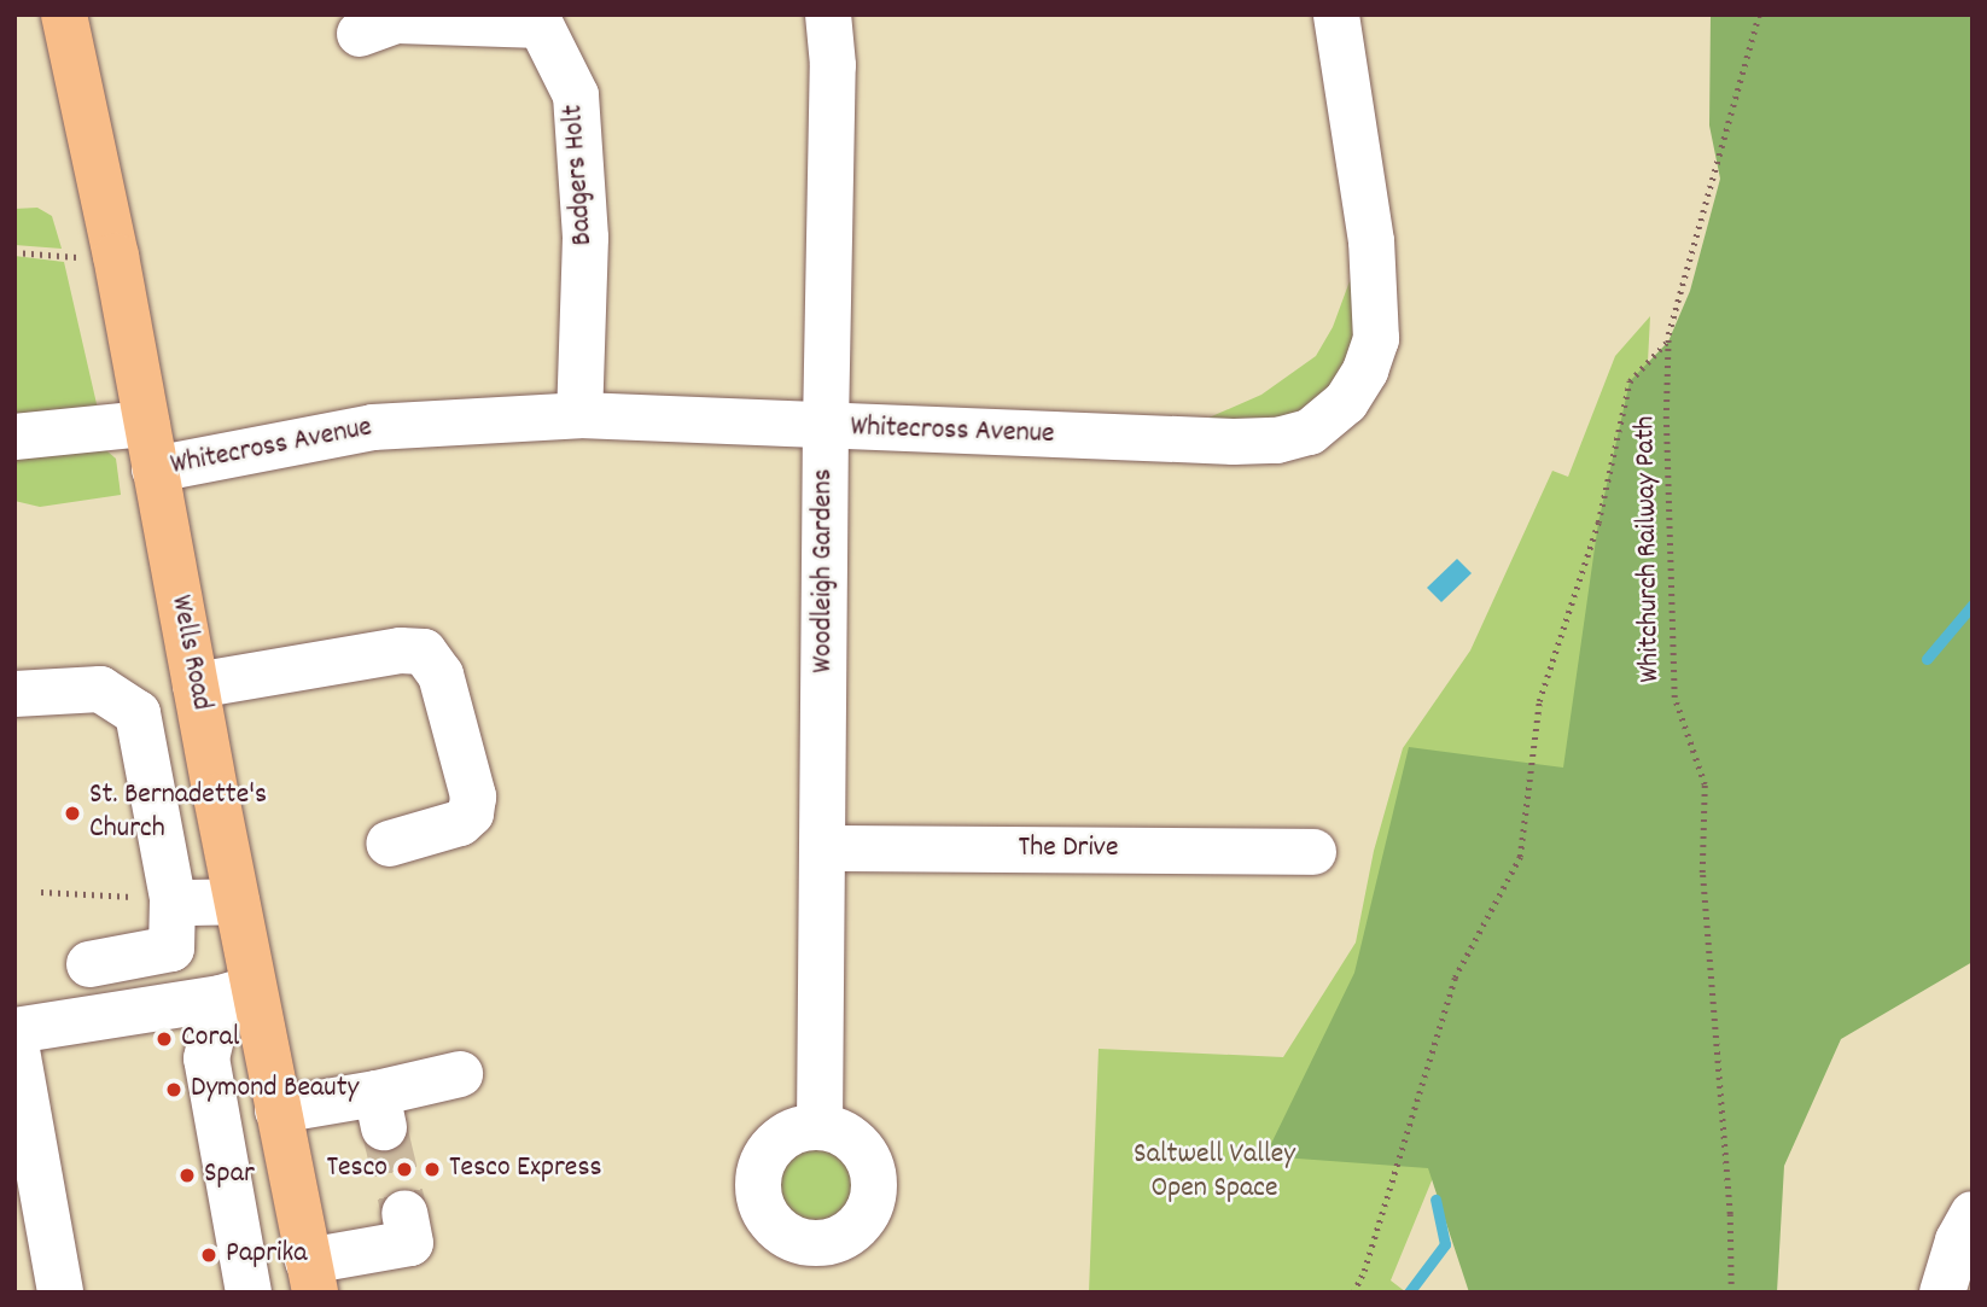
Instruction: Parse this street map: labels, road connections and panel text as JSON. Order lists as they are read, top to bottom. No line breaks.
{"streets":{"highway":["Wells Road"],"street":["Badgers Holt","Whitecross Avenue","Woodleigh Gardens","The Drive"],"path":["Whitchurch Railway Path"]},"crossings":[["Badgers Holt","Whitecross Avenue"],["Whitecross Avenue","Woodleigh Gardens"],["Whitecross Avenue","Wells Road"],["Woodleigh Gardens","The Drive"]],"parks":["Saltwell Valley Open Space"],"places":["St. Bernadette's Church","Coral","Dymond Beauty","Tesco","Tesco Express","Spar","Paprika"]}
